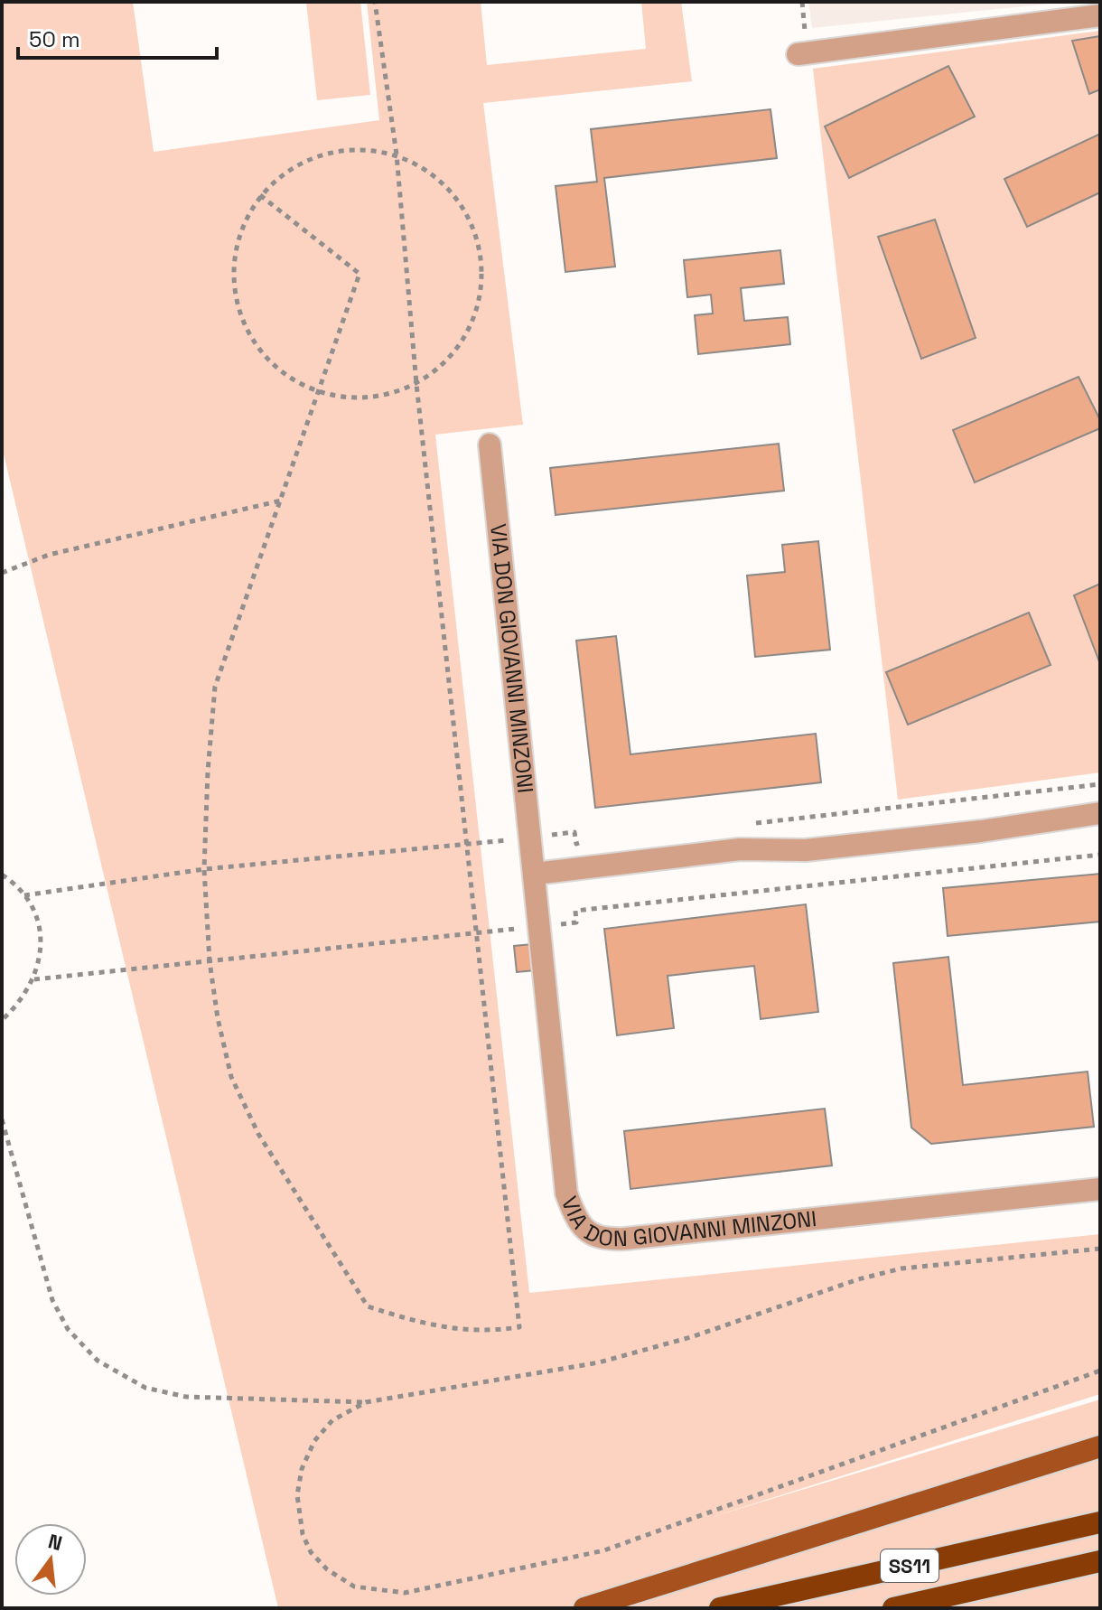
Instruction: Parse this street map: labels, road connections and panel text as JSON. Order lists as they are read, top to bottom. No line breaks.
{"streets":{"highway":["SS11"],"street":["VIA DON GIOVANNI MINZONI"]},"scale_bar":"50 m","north":"top"}
